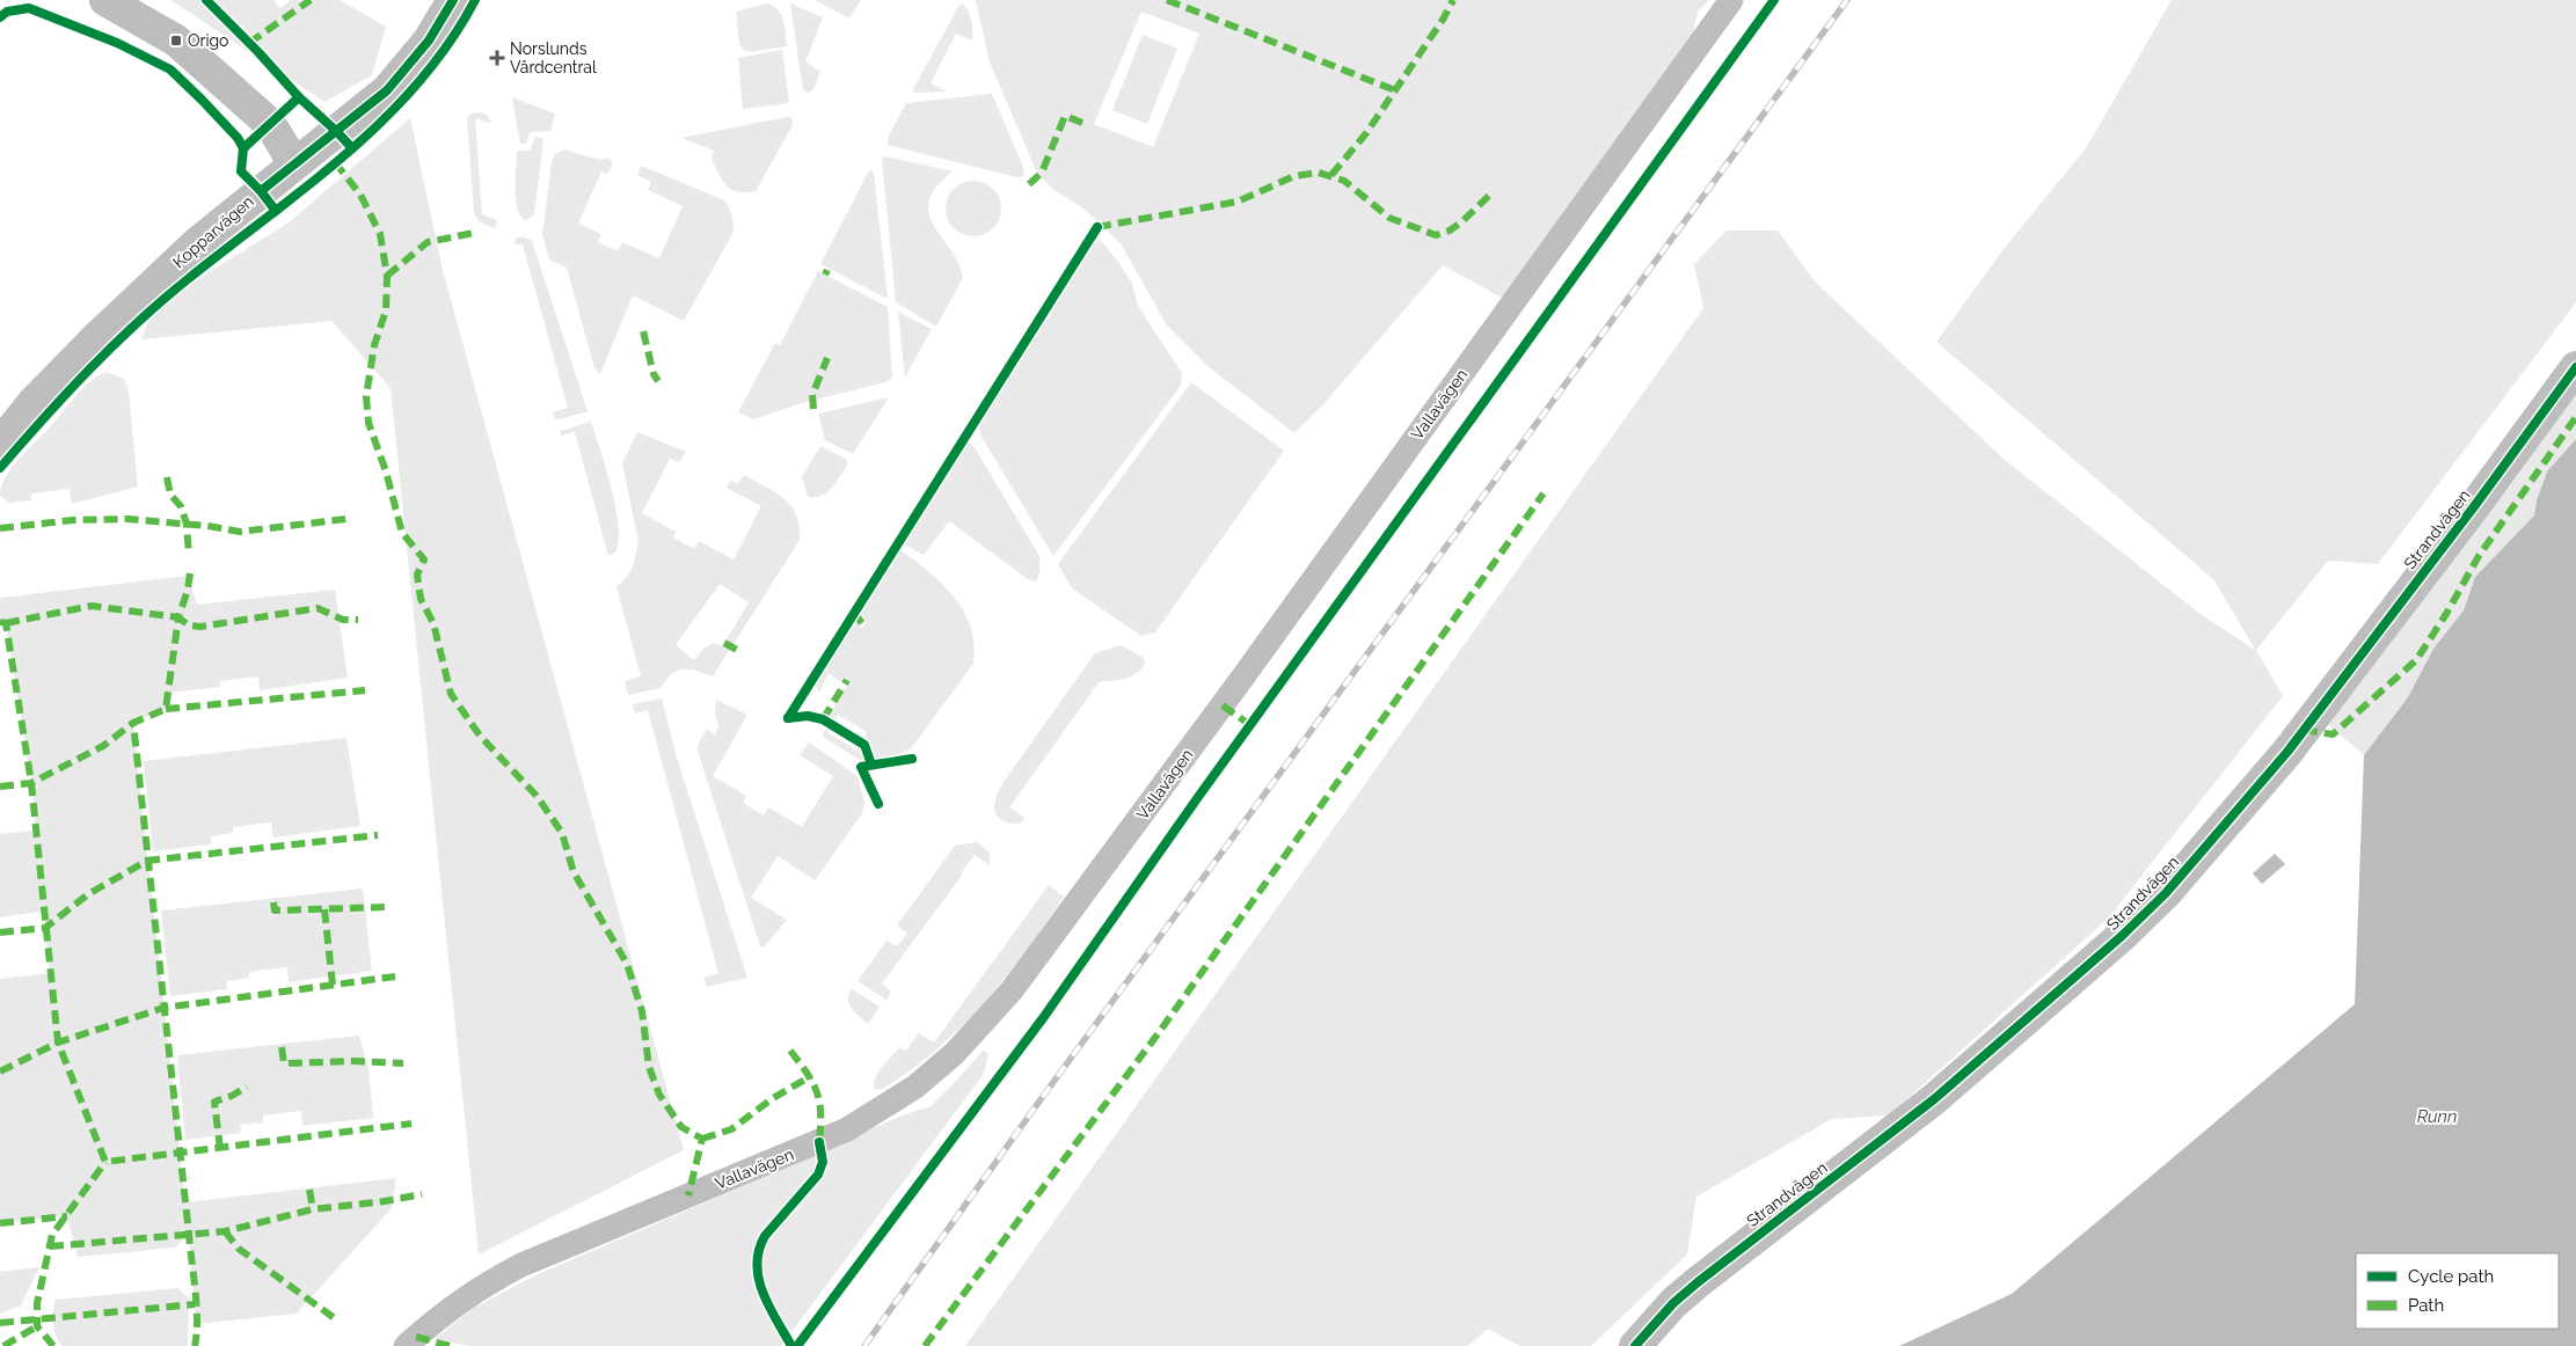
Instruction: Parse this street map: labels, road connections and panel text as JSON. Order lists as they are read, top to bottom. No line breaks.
{"streets":{"street":["Kopparvägen","Vallavägen","Strandvägen"]},"water":["Runn"],"places":{"transit":["Origo"],"health":["Norslunds Vårdcentral"]},"legend":["Cycle path","Path"]}
